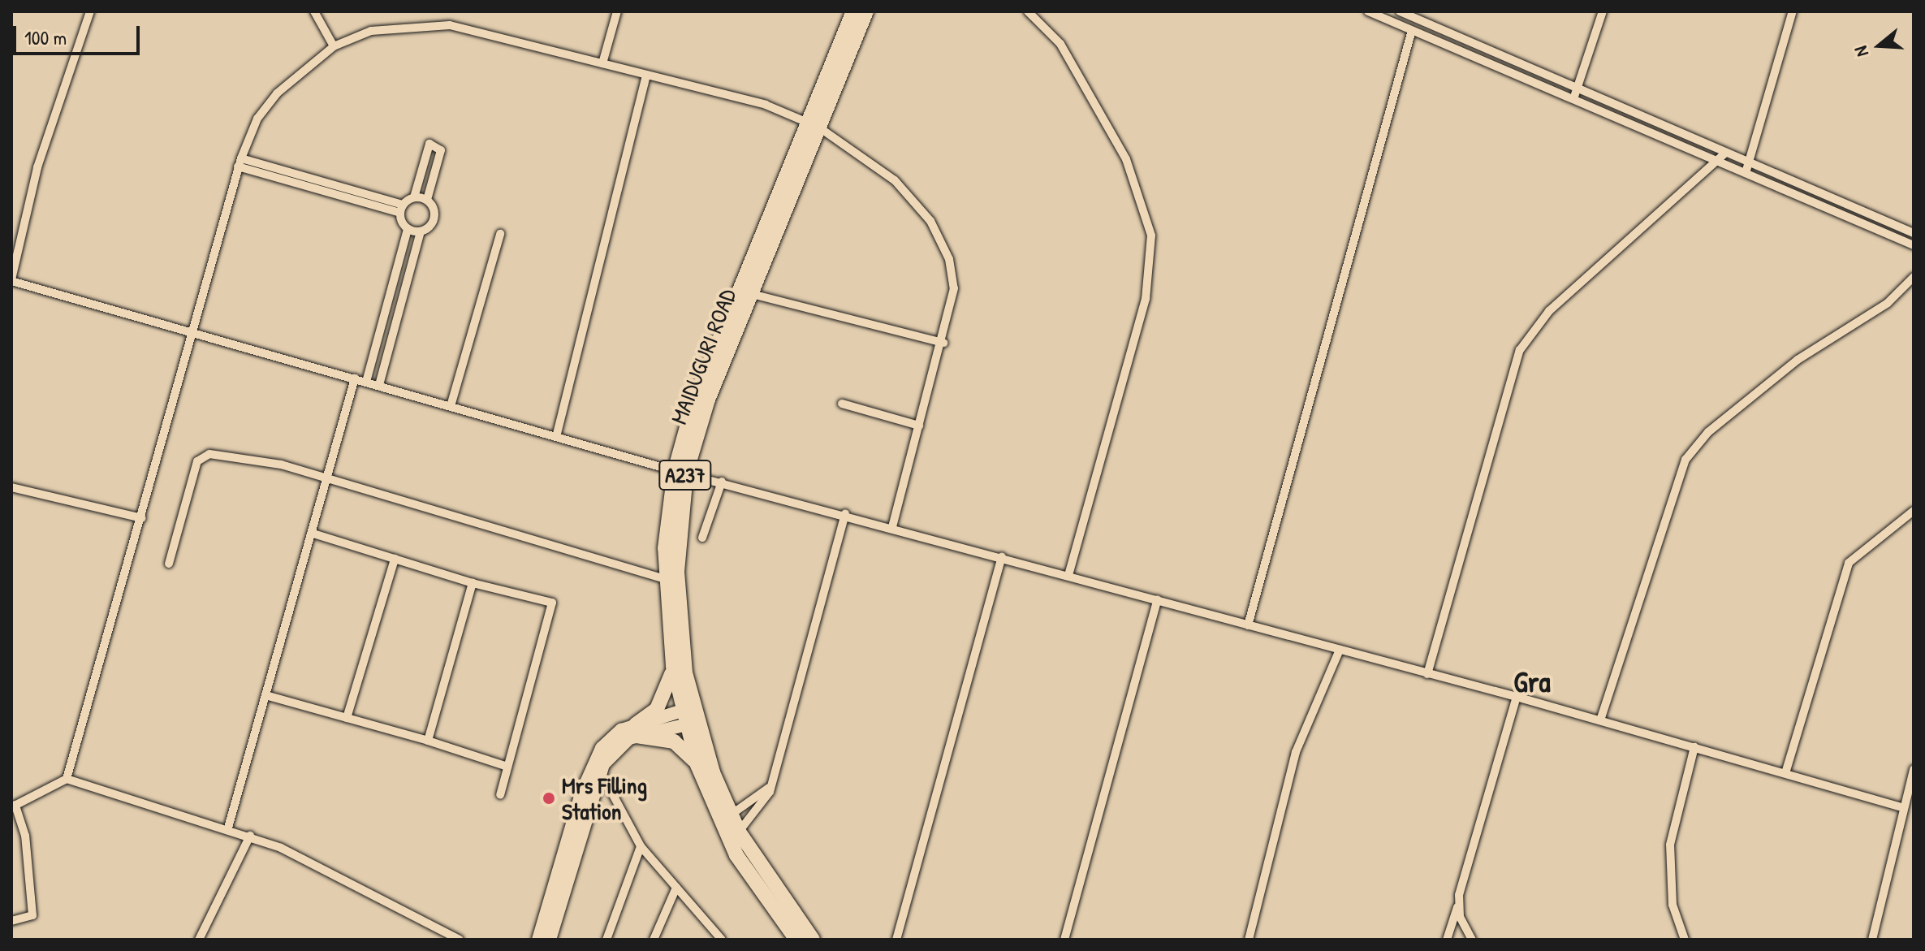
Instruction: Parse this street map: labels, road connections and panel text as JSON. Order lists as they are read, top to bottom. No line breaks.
{"streets":{"highway":["MAIDUGURI ROAD","A237"]},"districts":["Gra"],"places":["Mrs Filling Station"],"scale_bar":"100 m","north":"left"}
